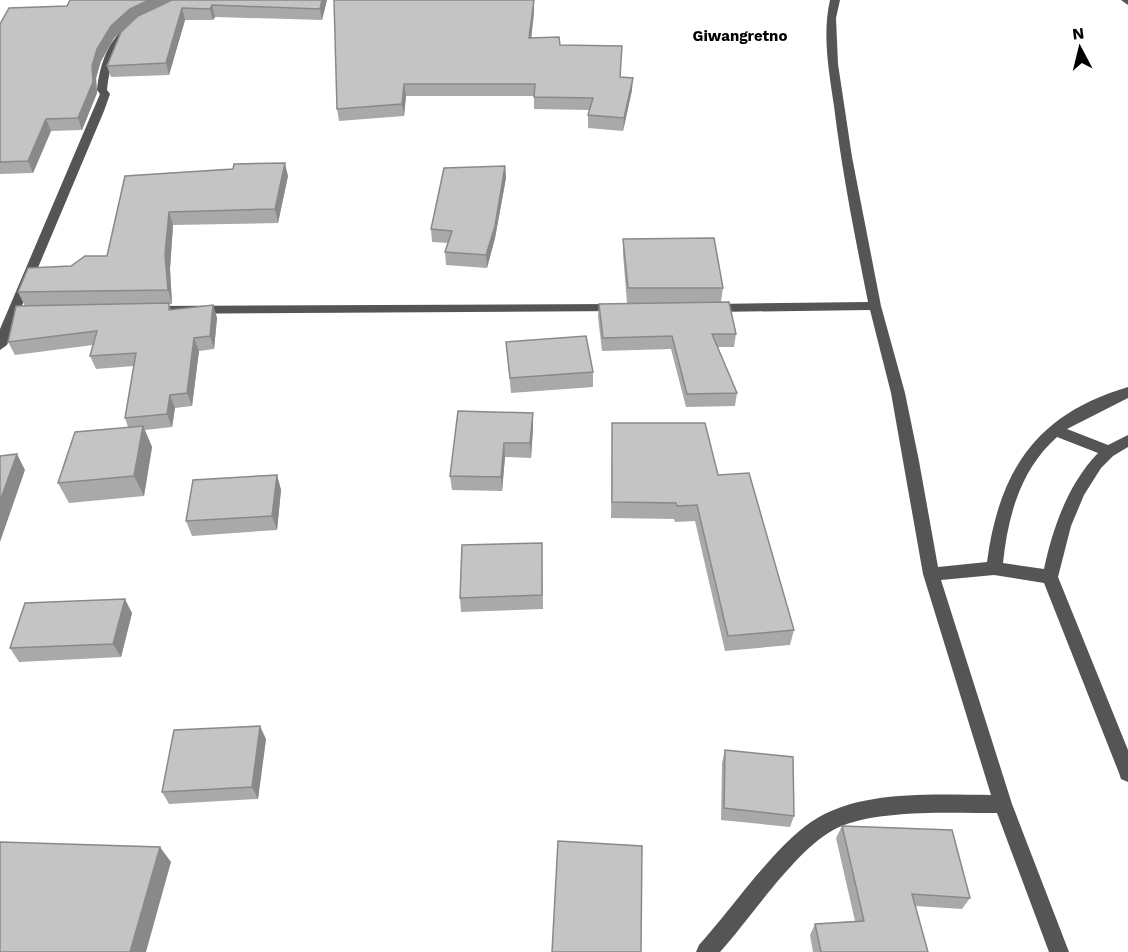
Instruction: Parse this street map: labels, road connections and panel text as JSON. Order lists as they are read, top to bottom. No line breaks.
{"districts":["Giwangretno"],"north":"top"}
